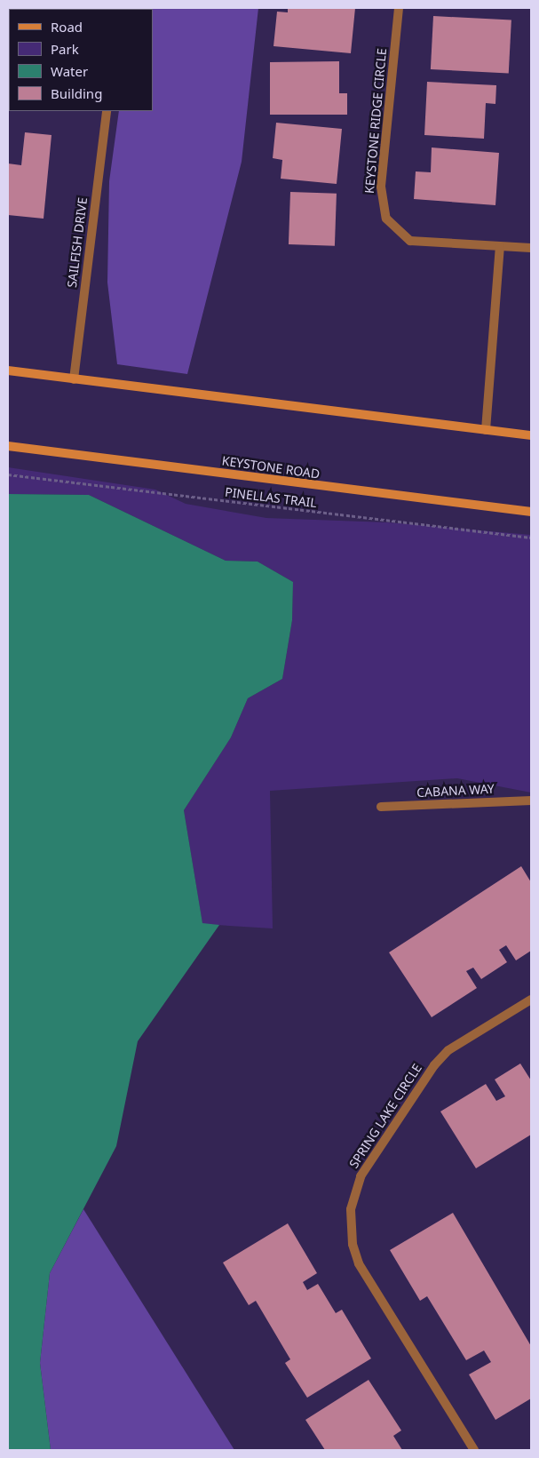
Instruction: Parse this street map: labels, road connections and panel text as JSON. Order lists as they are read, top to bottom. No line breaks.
{"streets":{"main road":["KEYSTONE ROAD"],"street":["KEYSTONE RIDGE CIRCLE","SAILFISH DRIVE","CABANA WAY","SPRING LAKE CIRCLE"],"path":["PINELLAS TRAIL"]},"legend":["Road","Park","Water","Building"]}
